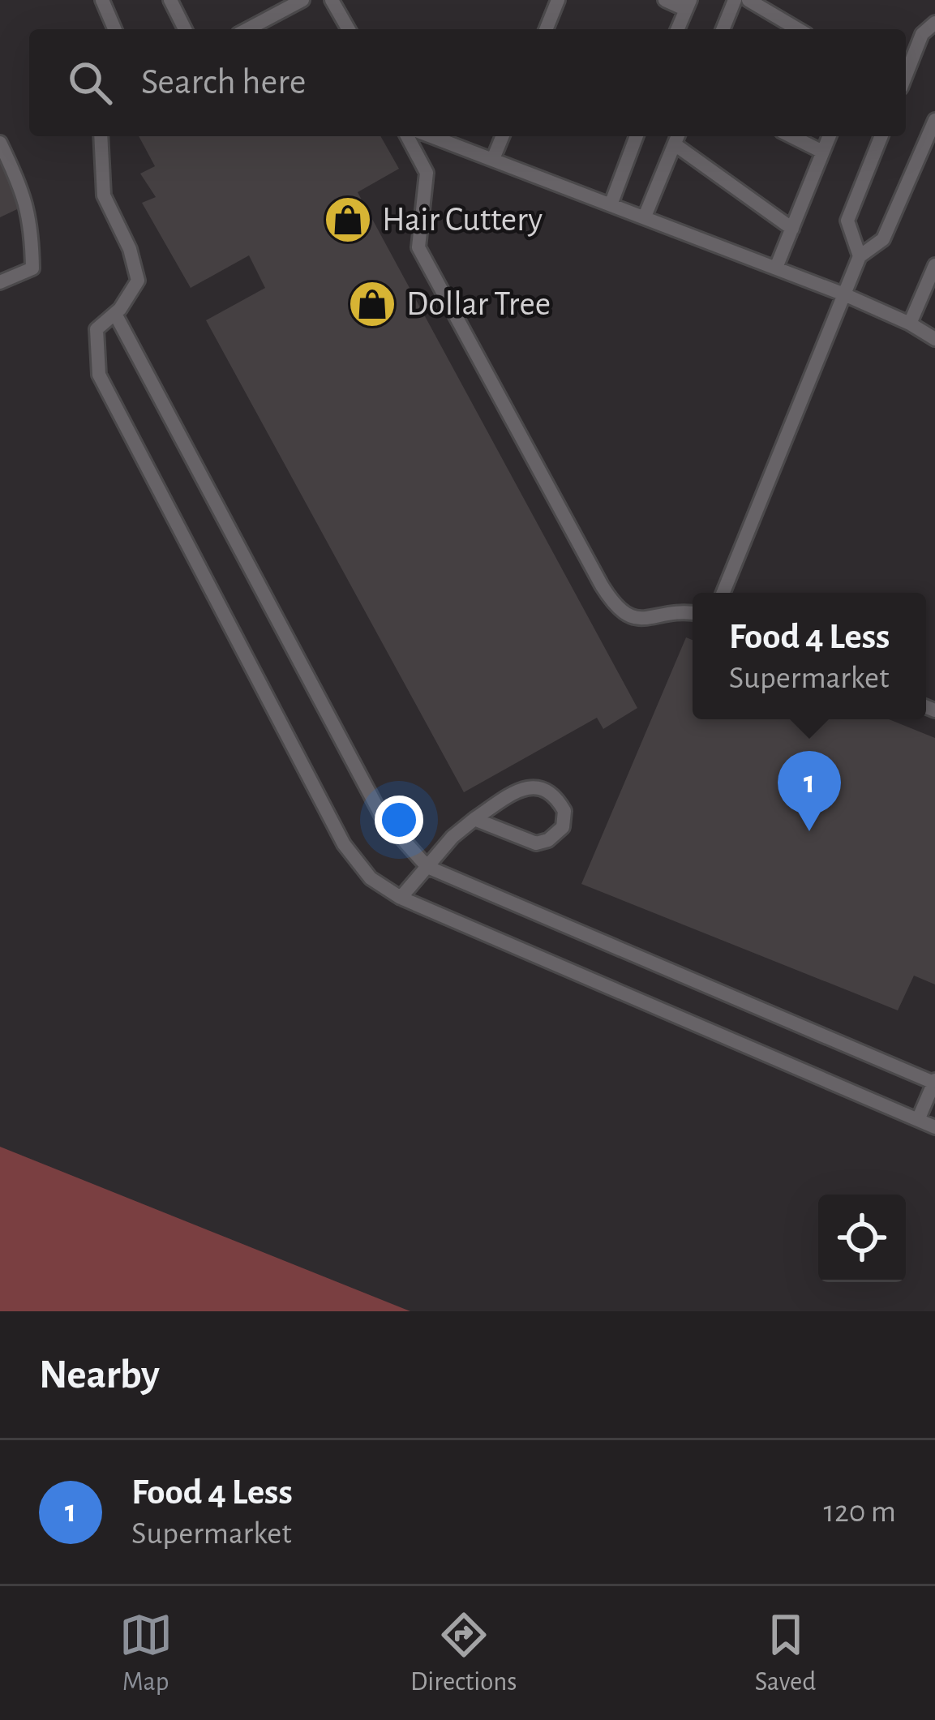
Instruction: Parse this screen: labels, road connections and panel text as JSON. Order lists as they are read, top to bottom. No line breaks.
{"places":{"shop":["Hair Cuttery","Dollar Tree"]},"page":{"search":"Search here","popup":["Food 4 Less","Supermarket"],"pins":"1","heading":"Nearby","list":[{"mark":"1","name":"Food 4 Less","note":"Supermarket","value":"120 m"}],"nav":["Map","Directions","Saved"]}}
